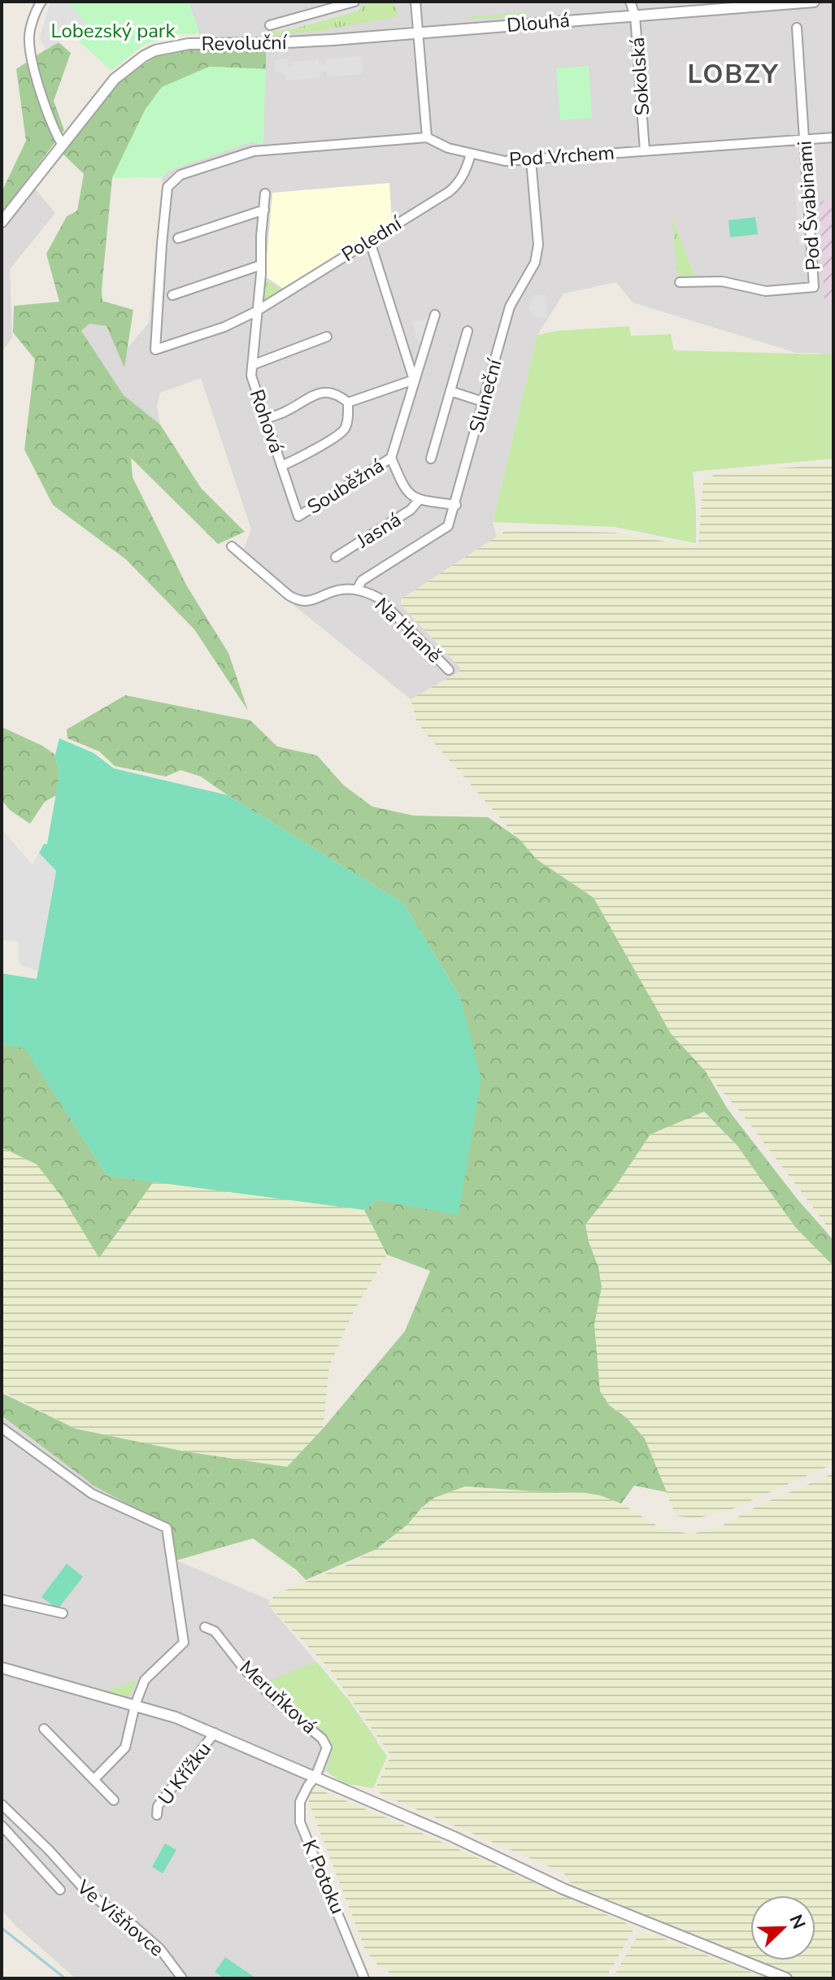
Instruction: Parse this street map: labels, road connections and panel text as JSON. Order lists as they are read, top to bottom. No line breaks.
{"streets":{"street":["Dlouhá","Revoluční","Sokolská","Pod Vrchem","Pod Švabinami","Polední","Sluneční","Rohová","Souběžná","Jasná","Na Hraně","Meruňková","U Křížku","K Potoku","Ve Višňovce"]},"crossings":[["Dlouhá","Revoluční"],["Dlouhá","Sokolská"],["Sokolská","Pod Vrchem"],["Pod Vrchem","Pod Švabinami"],["Pod Vrchem","Polední"],["Pod Vrchem","Sluneční"],["Sluneční","Na Hraně"],["Rohová","Souběžná"],["Meruňková","K Potoku"]],"districts":["LOBZY"],"parks":["Lobezský park"],"north":"top right"}
